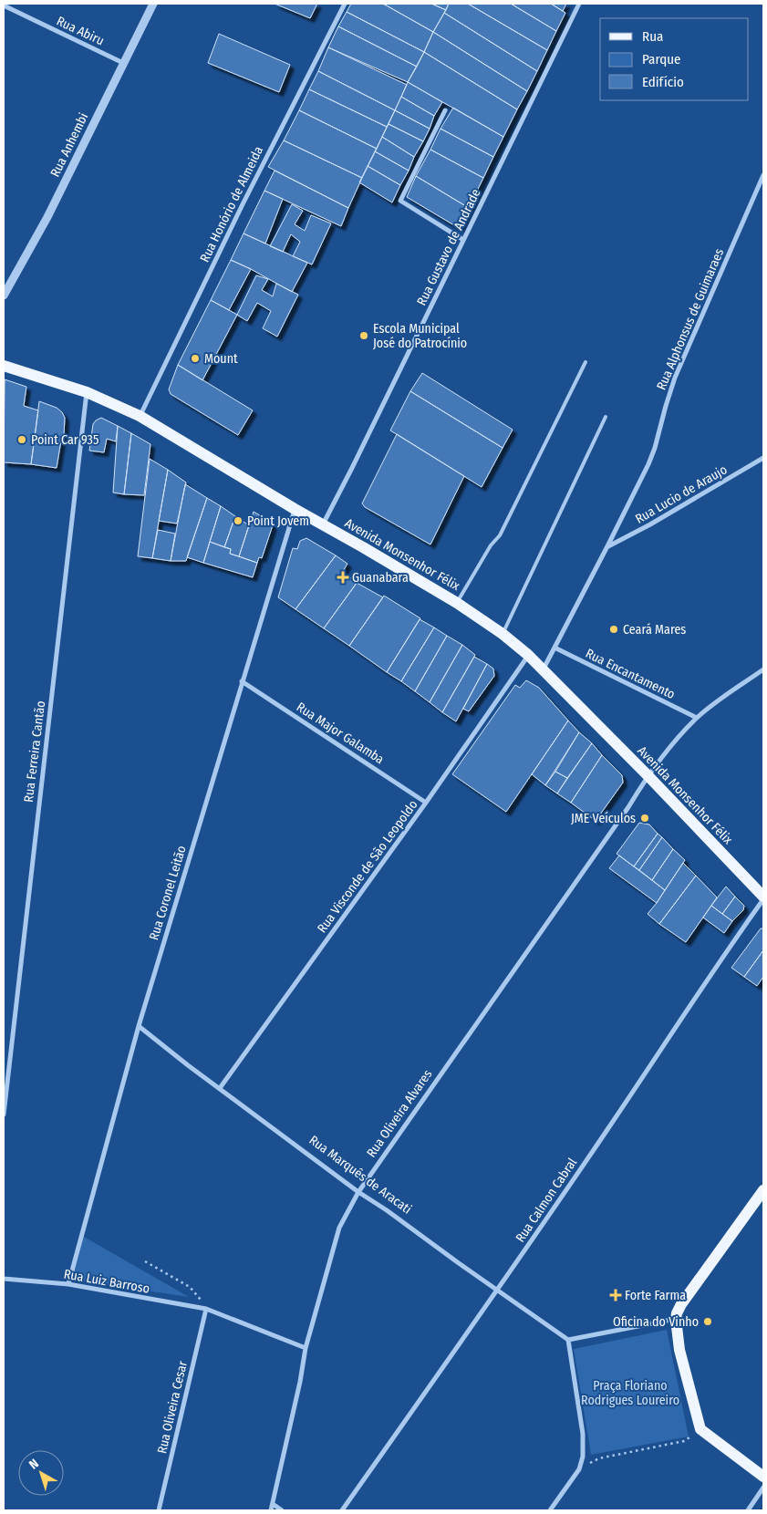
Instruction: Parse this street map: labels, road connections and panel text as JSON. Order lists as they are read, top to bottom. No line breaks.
{"streets":{"main road":["Avenida Monsenhor Félix"],"street":["Rua Abiru","Rua Anhembi","Rua Honório de Almeida","Rua Gustavo de Andrade","Rua Alphonsus de Guimaraes","Rua Lucio de Araujo","Rua Encantamento","Rua Major Galamba","Rua Ferreira Cantão","Rua Visconde de São Leopoldo","Rua Coronel Leitão","Rua Oliveira Alvares","Rua Marquês de Aracati","Rua Calmon Cabral","Rua Luiz Barroso","Rua Oliveira Cesar"]},"crossings":[["Rua Abiru","Rua Anhembi"],["Rua Honório de Almeida","Avenida Monsenhor Félix"],["Rua Gustavo de Andrade","Avenida Monsenhor Félix"],["Rua Alphonsus de Guimaraes","Rua Lucio de Araujo"],["Rua Alphonsus de Guimaraes","Avenida Monsenhor Félix"],["Rua Alphonsus de Guimaraes","Rua Encantamento"],["Avenida Monsenhor Félix","Rua Ferreira Cantão"],["Avenida Monsenhor Félix","Rua Visconde de São Leopoldo"],["Avenida Monsenhor Félix","Rua Coronel Leitão"],["Avenida Monsenhor Félix","Rua Oliveira Alvares"],["Avenida Monsenhor Félix","Rua Calmon Cabral"],["Rua Encantamento","Rua Oliveira Alvares"],["Rua Major Galamba","Rua Visconde de São Leopoldo"],["Rua Major Galamba","Rua Coronel Leitão"],["Rua Visconde de São Leopoldo","Rua Marquês de Aracati"],["Rua Coronel Leitão","Rua Marquês de Aracati"],["Rua Coronel Leitão","Rua Luiz Barroso"],["Rua Oliveira Alvares","Rua Marquês de Aracati"],["Rua Oliveira Alvares","Rua Luiz Barroso"],["Rua Marquês de Aracati","Rua Calmon Cabral"],["Rua Luiz Barroso","Rua Oliveira Cesar"]],"parks":["Praça Floriano Rodrigues Loureiro"],"places":{"other":["Escola Municipal José do Patrocínio","Mount","Point Car 935","Point Jovem","Ceará Mares","JME Veículos","Oficina do Vinho"],"health":["Guanabara","Forte Farma"]},"legend":["Rua","Parque","Edifício"],"north":"top left"}
